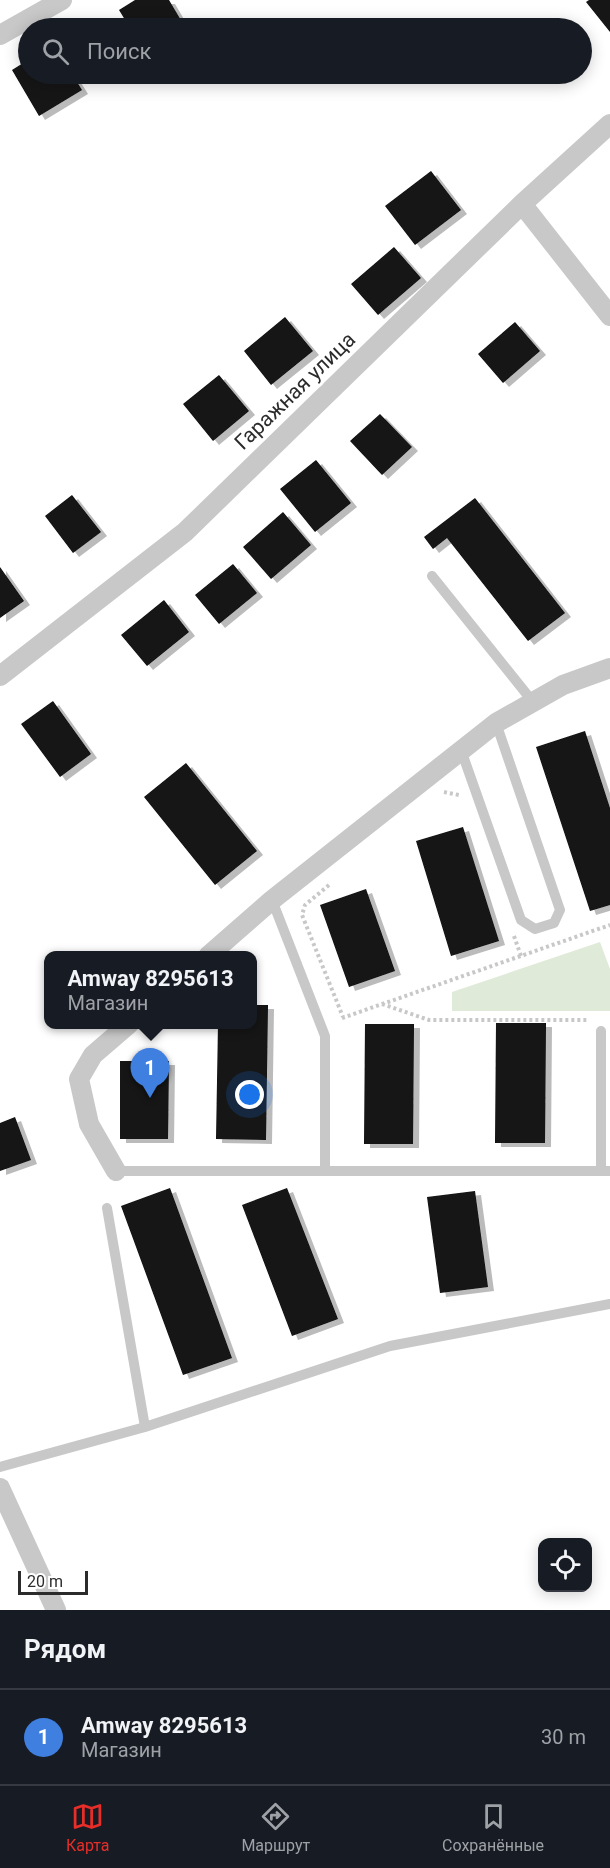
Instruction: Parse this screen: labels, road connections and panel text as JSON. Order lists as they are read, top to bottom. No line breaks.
{"streets":{"street":["Гаражная улица"]},"scale_bar":"20 m","page":{"search":"Поиск","popup":["Amway 8295613","Магазин"],"pins":"1","scale":"20 m","heading":"Рядом","list":[{"mark":"1","name":"Amway 8295613","note":"Магазин","value":"30 m"}],"nav":["Карта","Маршрут","Сохранённые"]}}
